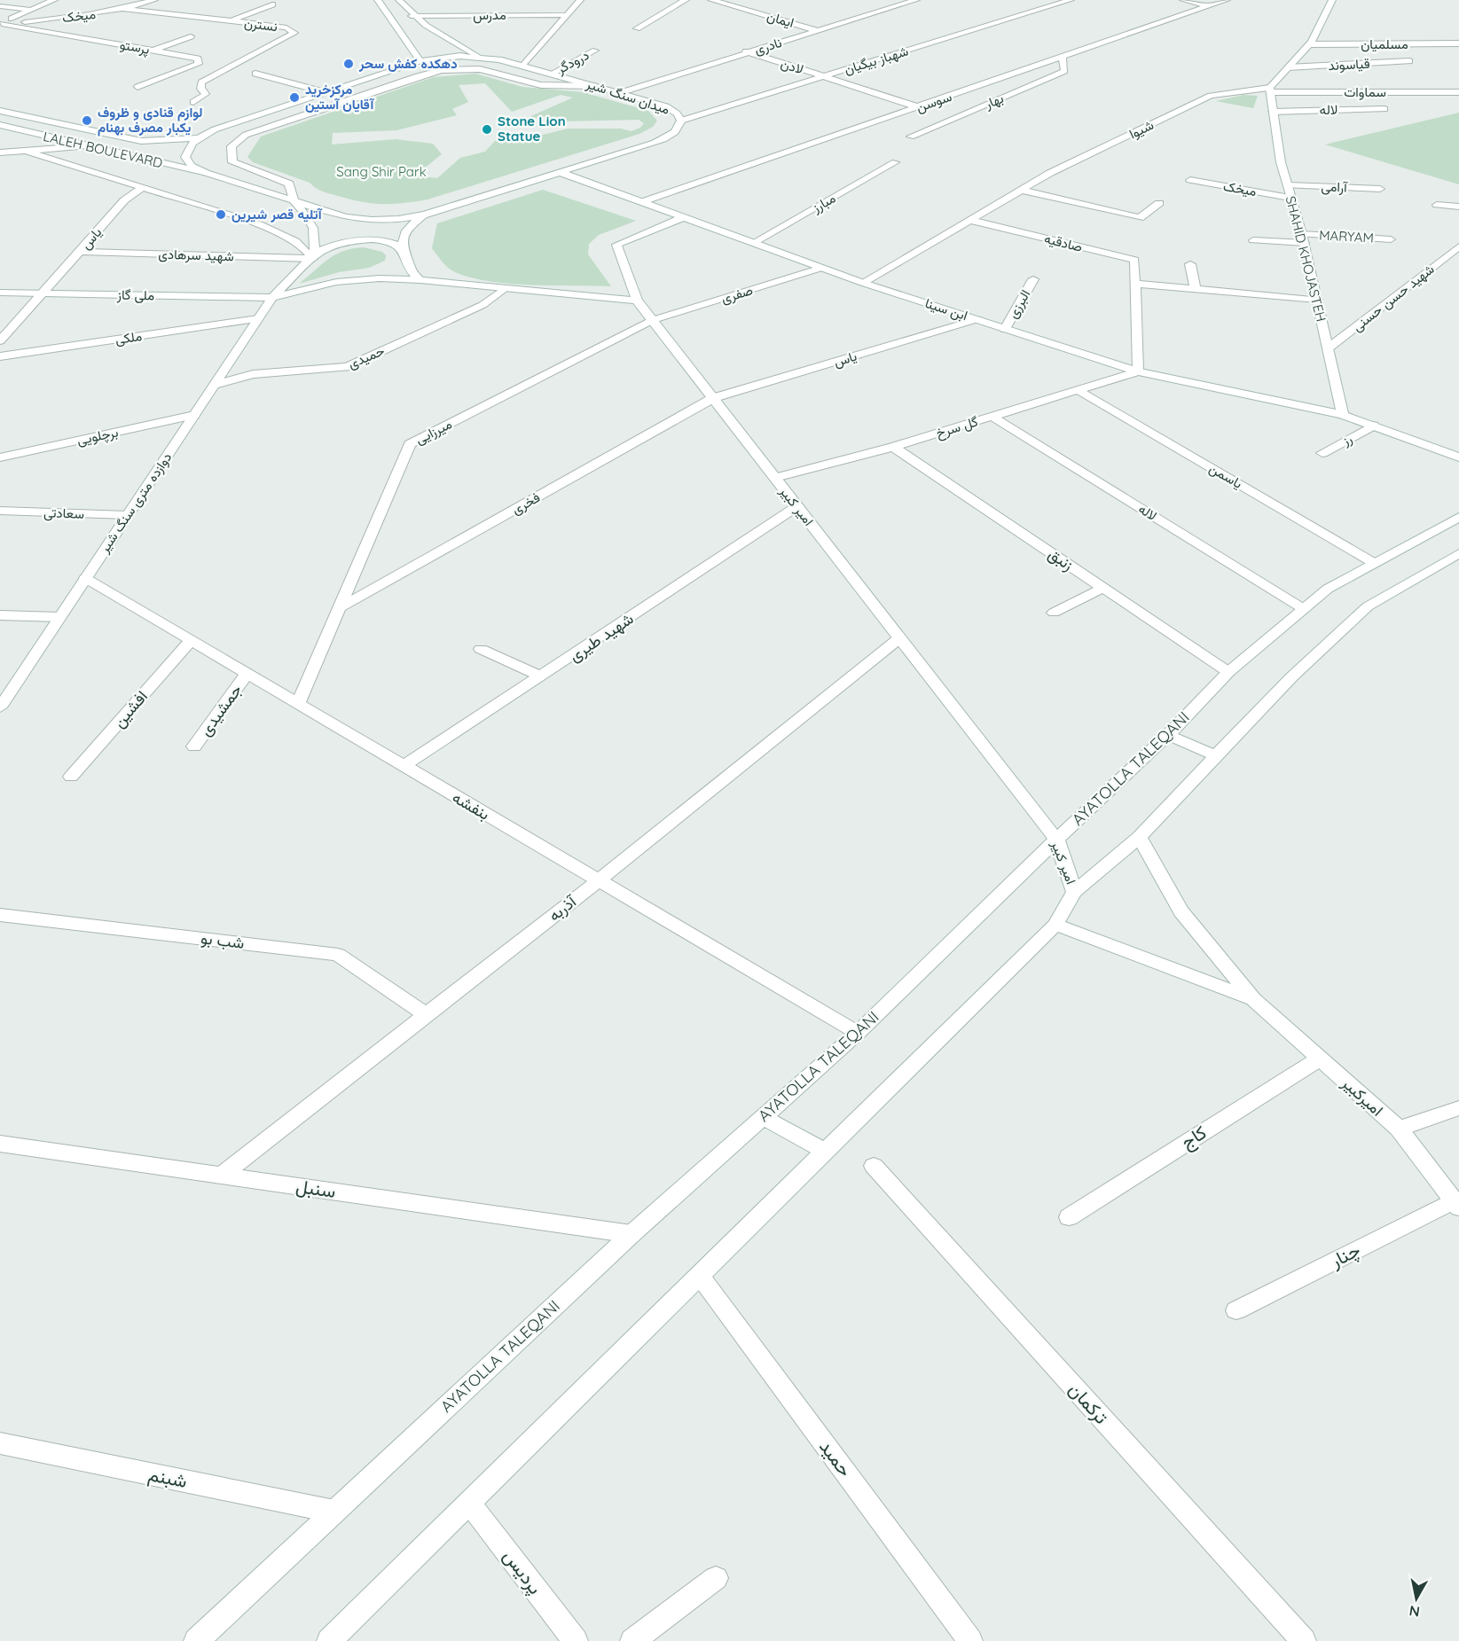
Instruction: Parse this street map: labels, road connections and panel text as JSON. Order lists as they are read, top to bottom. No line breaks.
{"streets":{"street":["مدرس","میخک","ایمان","نسترن","مسلمیان","نادری","پرستو","شهباز بیگیان","درودگر","قیاسوند","لادن","سماوات","میدان سنگ شیر","بهار","سوسن","لاله","شیوا","LALEH BOULEVARD","آرامی","مبارز","MARYAM","یاس","صادقیه","شهید سرهادی","SHAHID KHOJASTEH","صفری","ملی گاز","شهید حسن حسنی","البرزی","ابن سینا","ملکی","حمیدی","گل سرخ","میرزایی","برچلویی","رز","یاسمن","دوازده متری سنگ شیر","فخری","امیر کبیر","سعادتی","زنبق","شهید طیری","افشین","جمشیدی","AYATOLLA TALEQANI","بنفشه","آذربه","شب بو","امیرکبیر","کاج","سنبل","چنار","ترکمان","حمید","شبنم","پردیس"]},"crossings":[["میخک","نسترن"],["میخک","پرستو"],["میخک","SHAHID KHOJASTEH"],["ایمان","نادری"],["نادری","لادن"],["نادری","میدان سنگ شیر"],["شهباز بیگیان","لادن"],["شهباز بیگیان","میدان سنگ شیر"],["درودگر","میدان سنگ شیر"],["لادن","سوسن"],["سماوات","شیوا"],["سماوات","SHAHID KHOJASTEH"],["میدان سنگ شیر","LALEH BOULEVARD"],["میدان سنگ شیر","ابن سینا"],["بهار","سوسن"],["سوسن","ابن سینا"],["لاله","SHAHID KHOJASTEH"],["لاله","گل سرخ"],["لاله","AYATOLLA TALEQANI"],["شیوا","صادقیه"],["شیوا","SHAHID KHOJASTEH"],["شیوا","ابن سینا"],["آرامی","SHAHID KHOJASTEH"],["مبارز","ابن سینا"],["MARYAM","SHAHID KHOJASTEH"],["یاس","شهید سرهادی"],["یاس","ملی گاز"],["یاس","ابن سینا"],["یاس","فخری"],["یاس","امیر کبیر"],["صادقیه","ابن سینا"],["صادقیه","گل سرخ"],["شهید سرهادی","دوازده متری سنگ شیر"],["SHAHID KHOJASTEH","شهید حسن حسنی"],["SHAHID KHOJASTEH","ابن سینا"],["صفری","ابن سینا"],["صفری","میرزایی"],["صفری","امیر کبیر"],["ملی گاز","دوازده متری سنگ شیر"],["البرزی","ابن سینا"],["ابن سینا","گل سرخ"],["ابن سینا","امیر کبیر"],["ملکی","دوازده متری سنگ شیر"],["حمیدی","دوازده متری سنگ شیر"],["گل سرخ","یاسمن"],["گل سرخ","امیر کبیر"],["گل سرخ","زنبق"],["میرزایی","فخری"],["میرزایی","امیر کبیر"],["میرزایی","بنفشه"],["برچلویی","دوازده متری سنگ شیر"],["یاسمن","AYATOLLA TALEQANI"],["دوازده متری سنگ شیر","سعادتی"],["دوازده متری سنگ شیر","بنفشه"],["فخری","امیر کبیر"],["امیر کبیر","شهید طیری"],["امیر کبیر","AYATOLLA TALEQANI"],["امیر کبیر","آذربه"],["زنبق","AYATOLLA TALEQANI"],["شهید طیری","بنفشه"],["افشین","بنفشه"],["جمشیدی","بنفشه"],["AYATOLLA TALEQANI","بنفشه"],["AYATOLLA TALEQANI","سنبل"],["AYATOLLA TALEQANI","شبنم"],["بنفشه","آذربه"],["آذربه","شب بو"],["آذربه","سنبل"],["امیرکبیر","کاج"],["امیرکبیر","چنار"]],"parks":["Sang Shir Park"],"places":["دهکده کفش سحر","مرکزخرید آقایان آستین","لوازم قنادی و ظروف یکبار مصرف بهنام","Stone Lion Statue","آتلیه قصر شیرین"],"north":"bottom"}
